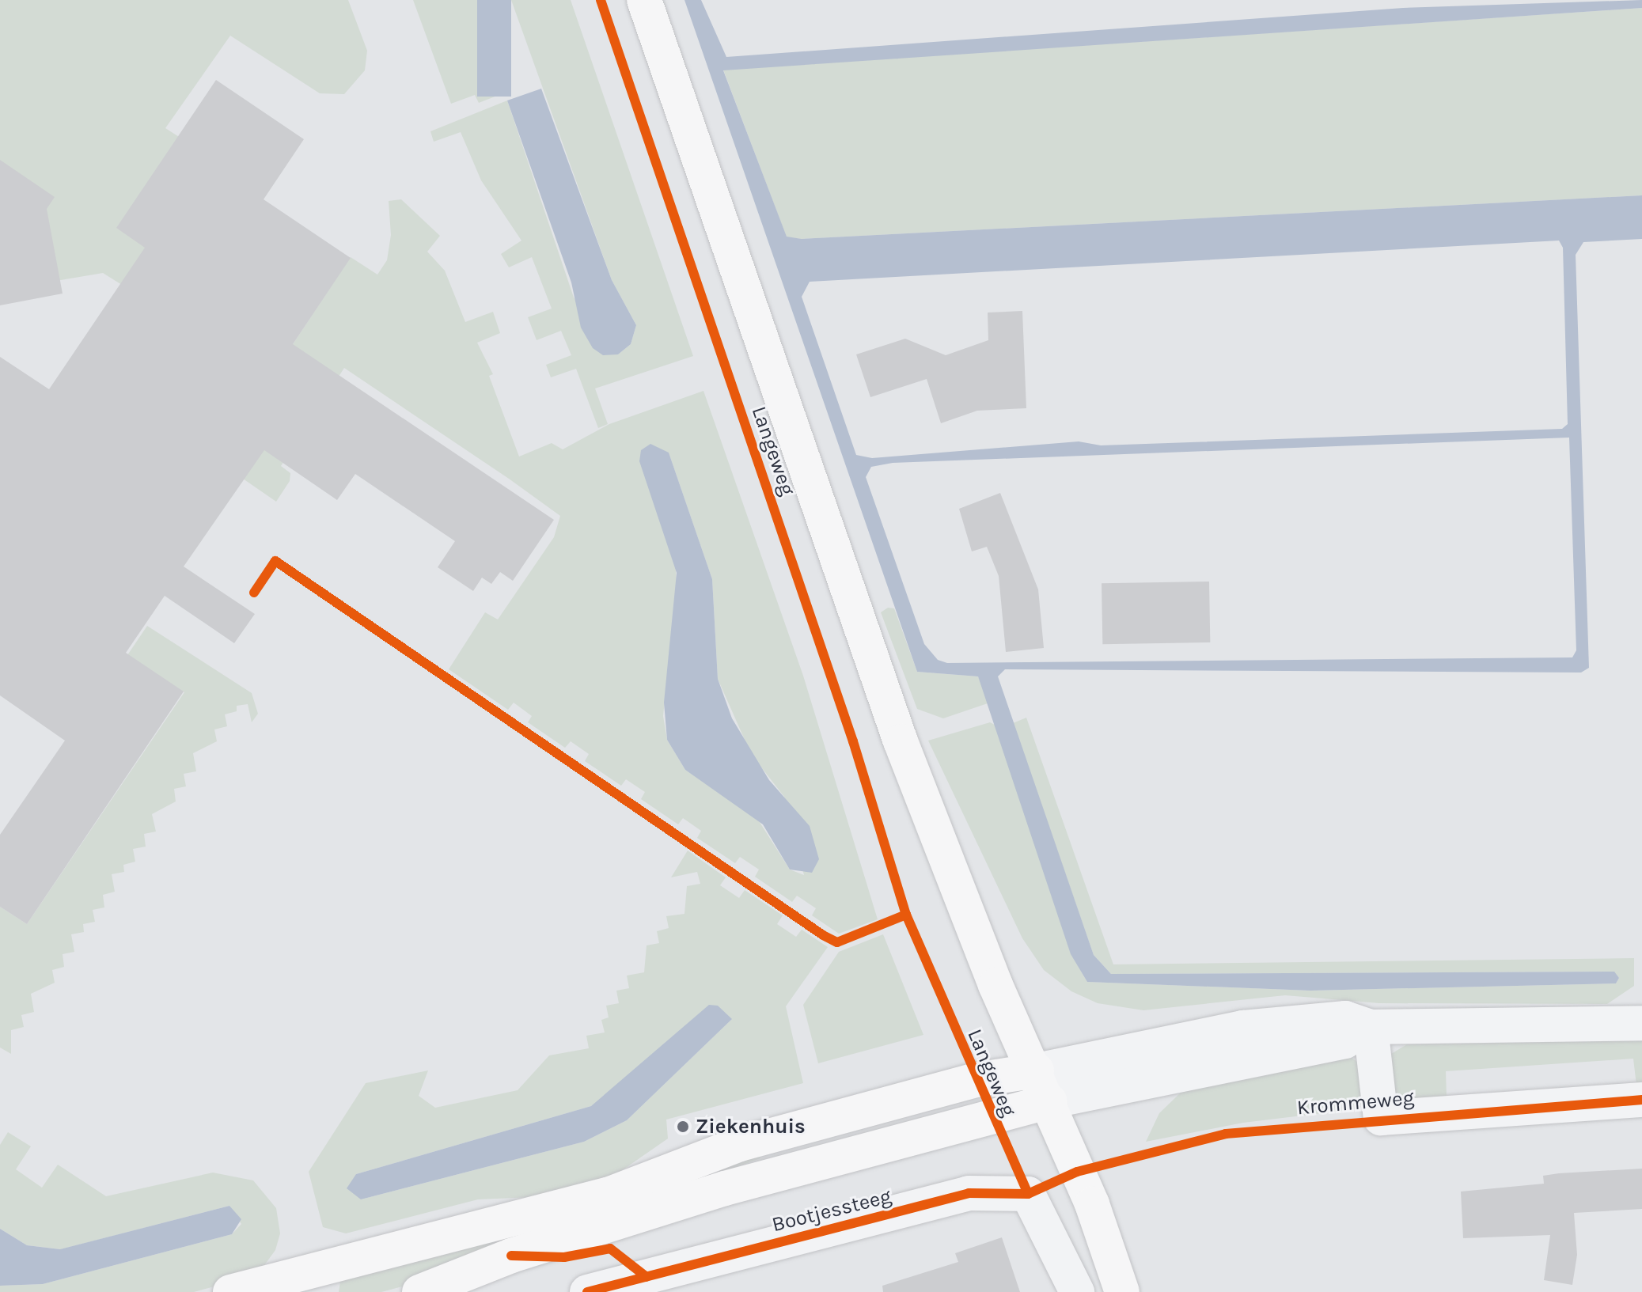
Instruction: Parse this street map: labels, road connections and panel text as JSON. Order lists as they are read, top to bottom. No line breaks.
{"streets":{"main road":["Langeweg"],"street":["Krommeweg","Bootjessteeg"]},"places":["Ziekenhuis"]}
